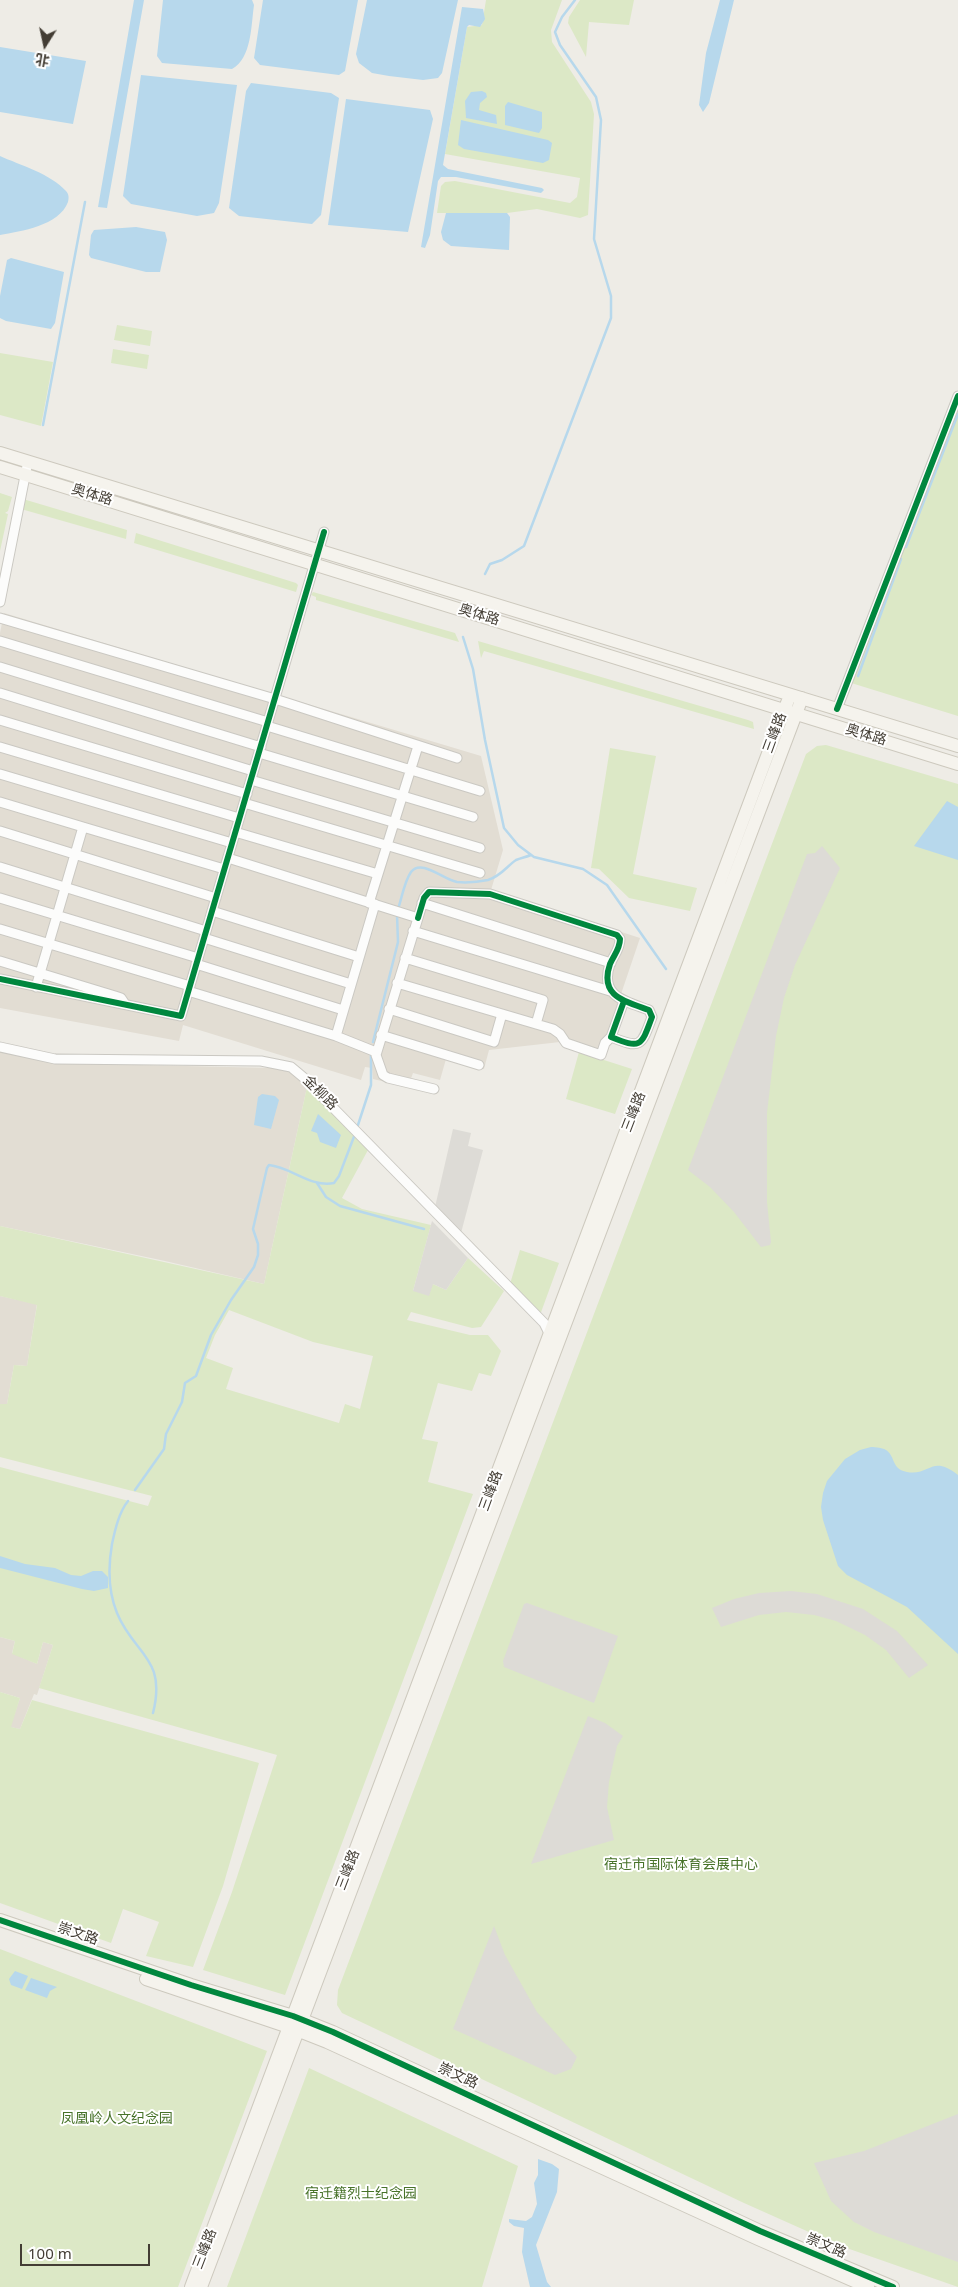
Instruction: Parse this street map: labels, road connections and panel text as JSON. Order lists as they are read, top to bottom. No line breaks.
{"streets":{"main road":["奥体路","三峰路","崇文路"],"street":["金柳路"]},"crossings":[["奥体路","三峰路"],["三峰路","金柳路"],["三峰路","崇文路"]],"parks":["宿迁市国际体育会展中心","凤凰岭人文纪念园","宿迁籍烈士纪念园"],"scale_bar":"100 m","north":"bottom"}
